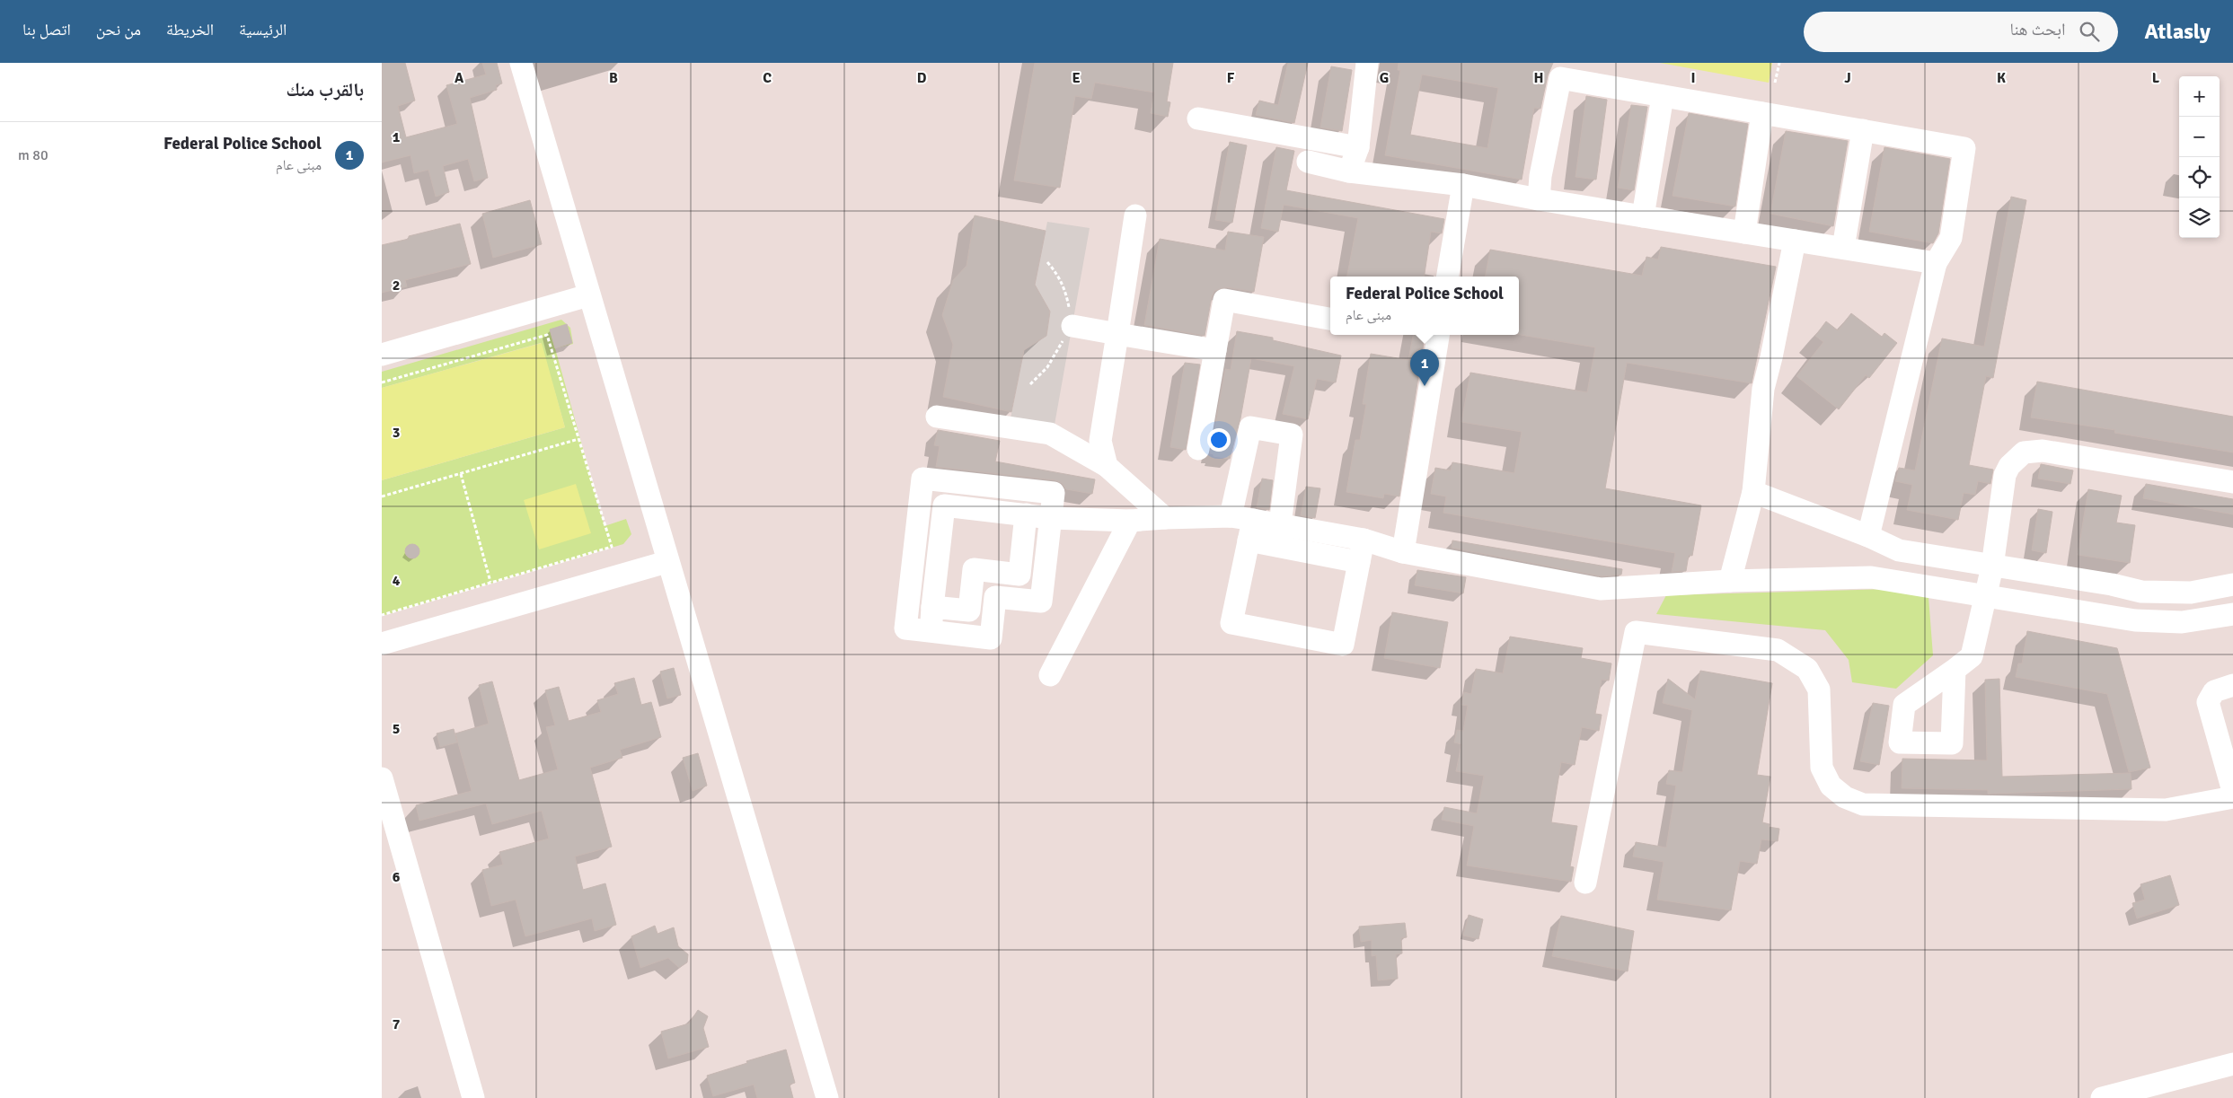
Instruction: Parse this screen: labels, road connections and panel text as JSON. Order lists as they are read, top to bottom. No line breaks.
{"page":{"header":"Atlasly","search":"ابحث هنا","nav":["الرئيسية","الخريطة","من نحن","اتصل بنا"],"heading":"بالقرب منك","map_buttons":["+","−"],"list":[{"mark":"1","name":"Federal Police School","note":"مبنى عام","value":"80 m"}],"popup":["Federal Police School","مبنى عام"],"pins":"1"},"grid":{"columns":["A","B","C","D","E","F","G","H","I","J","K","L"],"rows":["1","2","3","4","5","6","7"]}}
